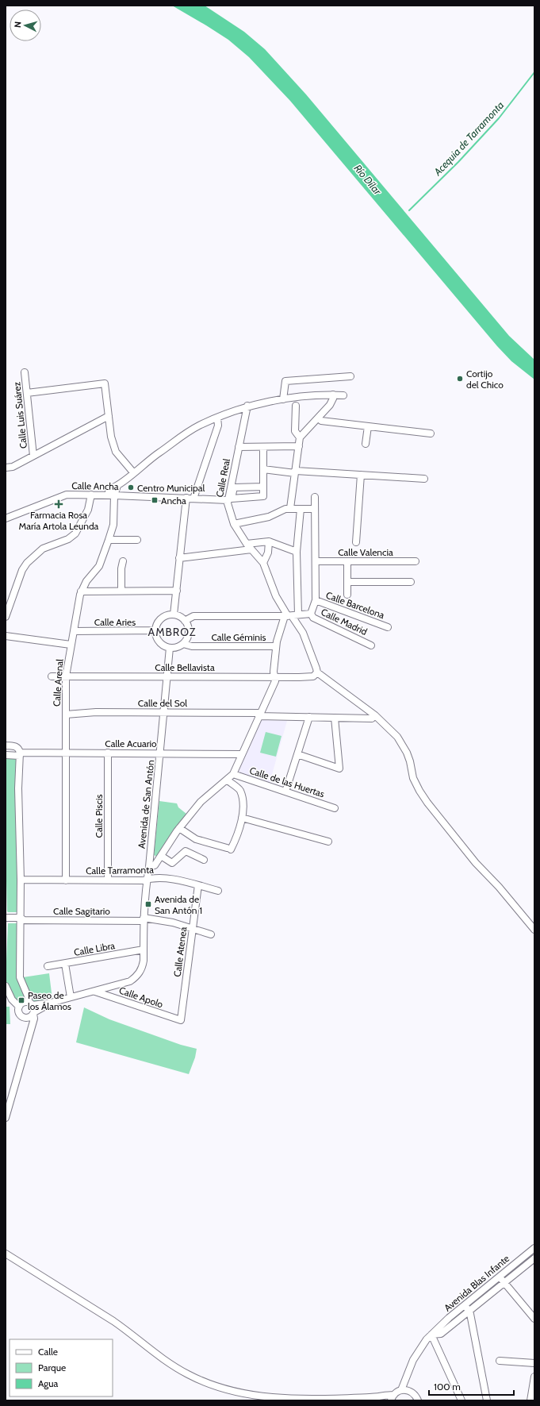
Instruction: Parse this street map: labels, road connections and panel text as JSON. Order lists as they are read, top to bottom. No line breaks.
{"streets":{"street":["Calle Luis Suárez","Calle Real","Calle Ancha","Calle Valencia","Calle Barcelona","Calle Aries","Calle Madrid","Calle Géminis","Calle Bellavista","Calle Arenal","Calle del Sol","Calle Acuario","Calle de las Huertas","Avenida de San Antón","Calle Piscis","Calle Tarramonta","Calle Sagitario","Calle Libra","Calle Atenea","Calle Apolo","Avenida Blas Infante"]},"crossings":[["Calle Real","Calle Ancha"],["Calle Real","Calle Bellavista"],["Calle Ancha","Calle Arenal"],["Calle Aries","Calle Géminis"],["Calle Aries","Calle Arenal"],["Calle Aries","Avenida de San Antón"],["Calle Géminis","Avenida de San Antón"],["Calle Bellavista","Calle Arenal"],["Calle Bellavista","Avenida de San Antón"],["Calle Arenal","Calle del Sol"],["Calle Arenal","Calle Acuario"],["Calle Arenal","Calle Tarramonta"],["Calle del Sol","Avenida de San Antón"],["Calle Acuario","Avenida de San Antón"],["Calle Acuario","Calle Piscis"],["Avenida de San Antón","Calle Tarramonta"],["Avenida de San Antón","Calle Sagitario"],["Avenida de San Antón","Calle Libra"],["Avenida de San Antón","Calle Apolo"],["Calle Piscis","Calle Tarramonta"],["Calle Tarramonta","Calle Atenea"],["Calle Sagitario","Calle Atenea"],["Calle Atenea","Calle Apolo"]],"districts":["AMBROZ"],"water":["Acequia de Tarramonta","Río Dílar"],"places":{"other":["Cortijo del Chico","Centro Municipal"],"transit":["Ancha","Avenida de San Antón 1","Paseo de los Álamos"],"health":["Farmacia Rosa María Artola Leunda"]},"legend":["Calle","Parque","Agua"],"scale_bar":"100 m","north":"left"}
